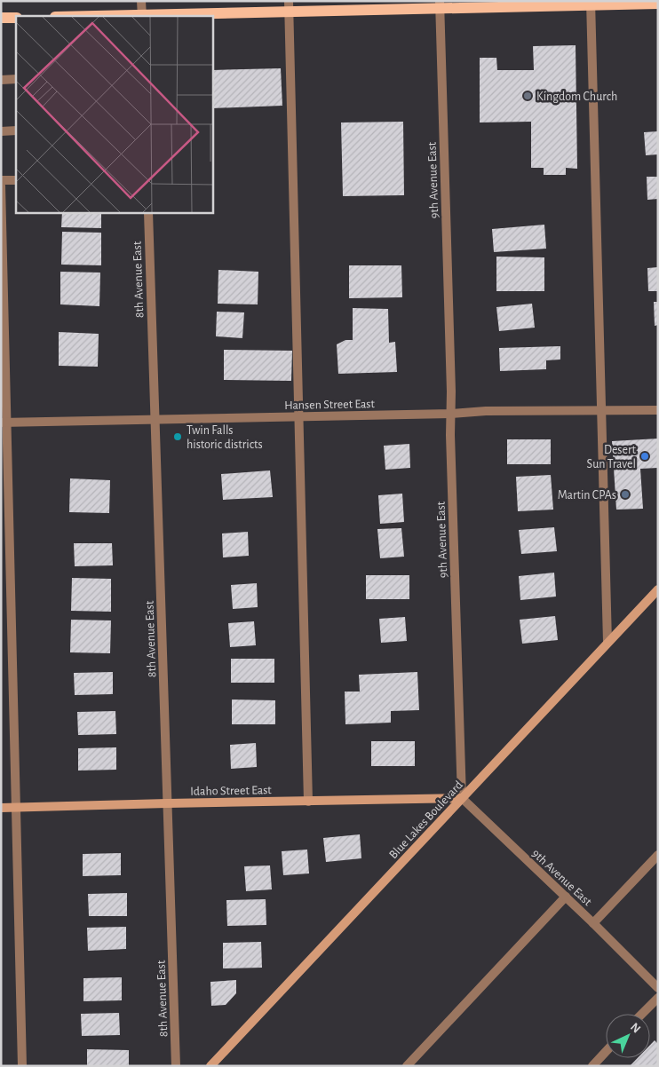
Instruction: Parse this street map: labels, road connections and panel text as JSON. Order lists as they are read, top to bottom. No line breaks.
{"streets":{"main road":["Idaho Street East","Blue Lakes Boulevard"],"street":["9th Avenue East","8th Avenue East","Hansen Street East"]},"crossings":[["9th Avenue East","Hansen Street East"],["9th Avenue East","Idaho Street East"],["9th Avenue East","Blue Lakes Boulevard"],["8th Avenue East","Hansen Street East"],["8th Avenue East","Idaho Street East"],["Idaho Street East","Blue Lakes Boulevard"]],"places":["Kingdom Church","Twin Falls historic districts","Desert Sun Travel","Martin CPAs"],"north":"top right"}
